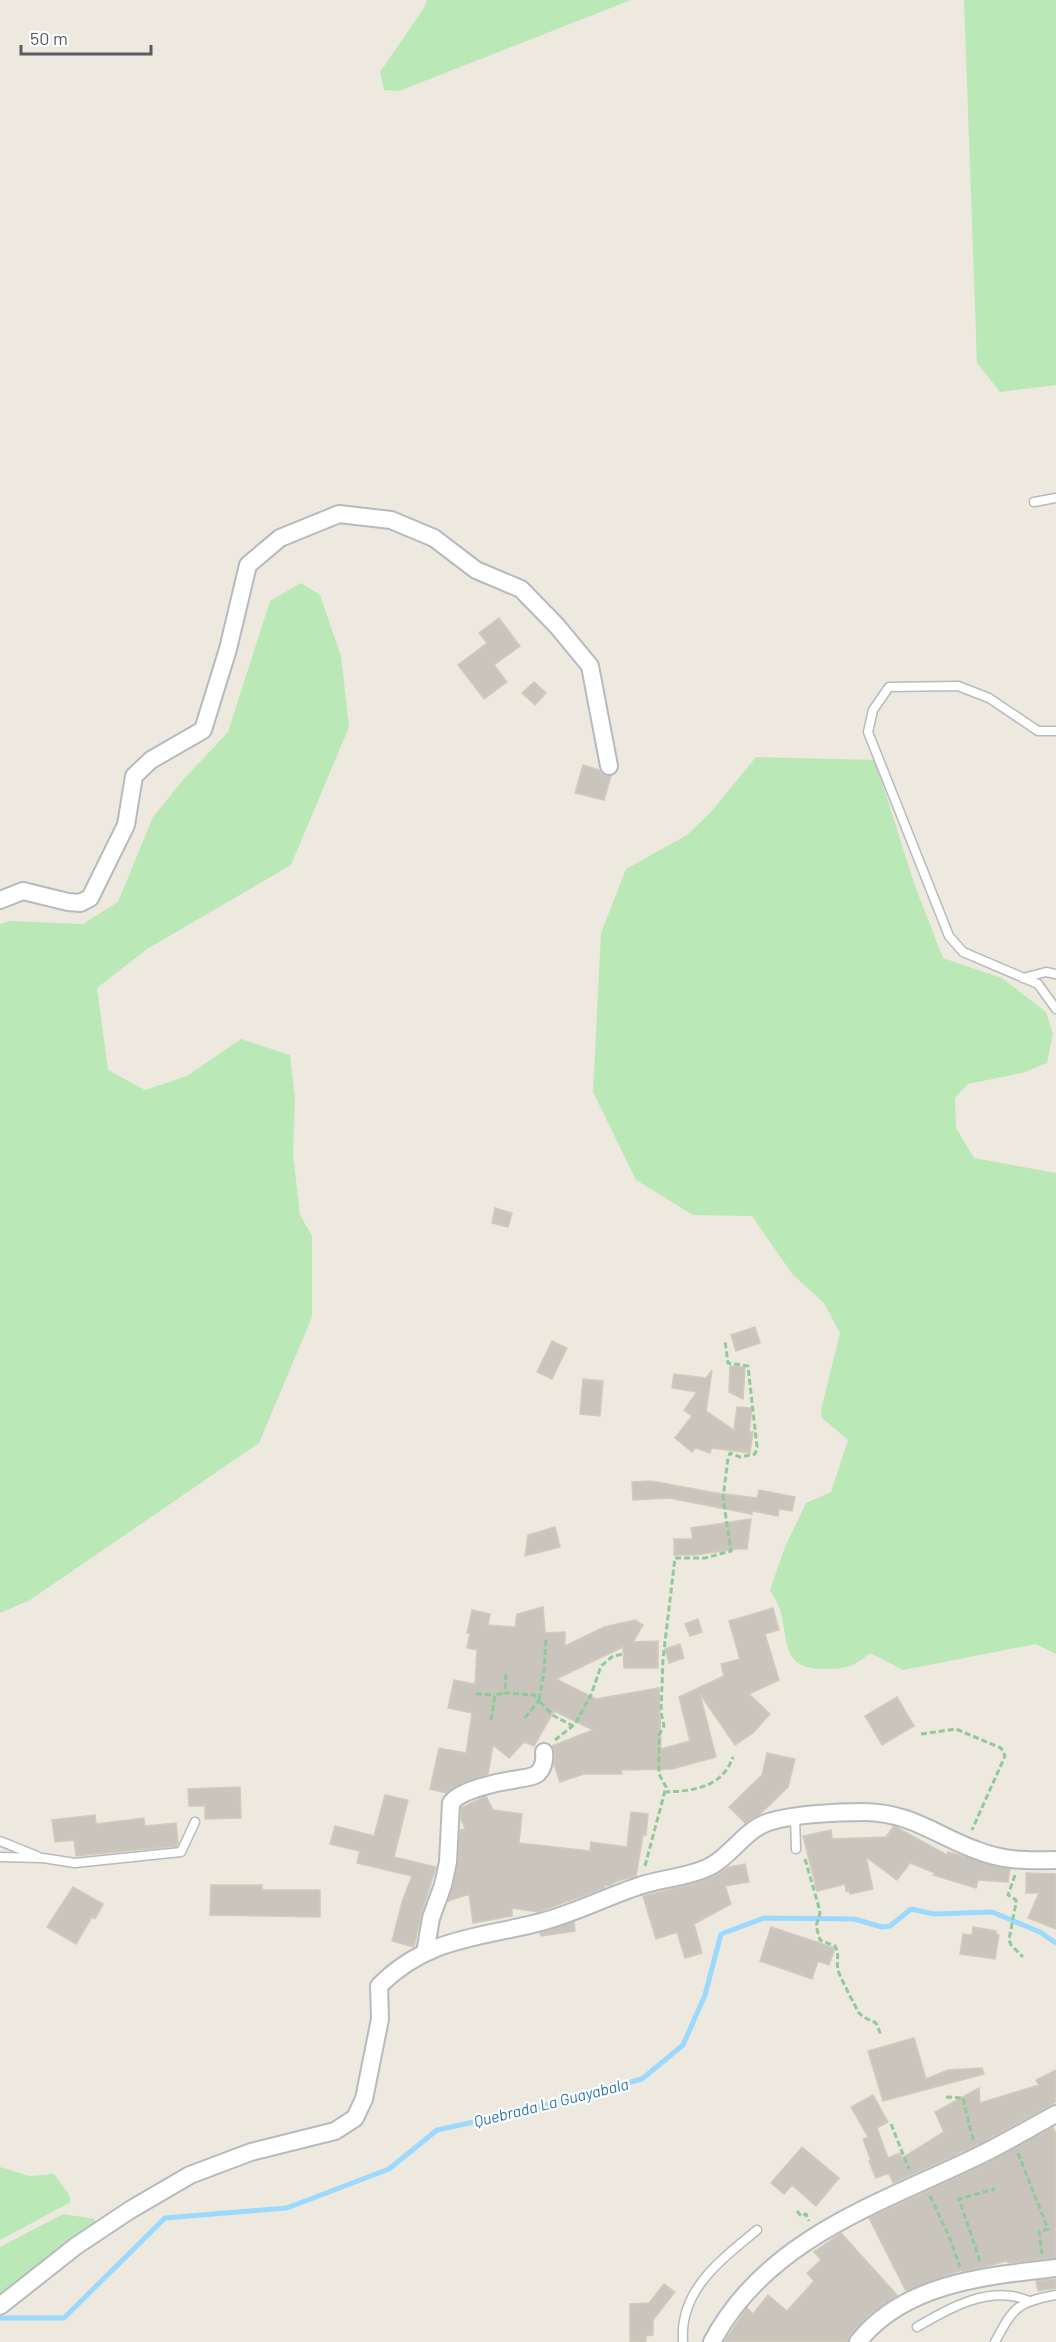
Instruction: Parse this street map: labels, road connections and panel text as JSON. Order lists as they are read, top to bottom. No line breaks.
{"water":["Quebrada La Guayabala"],"scale_bar":"50 m"}
